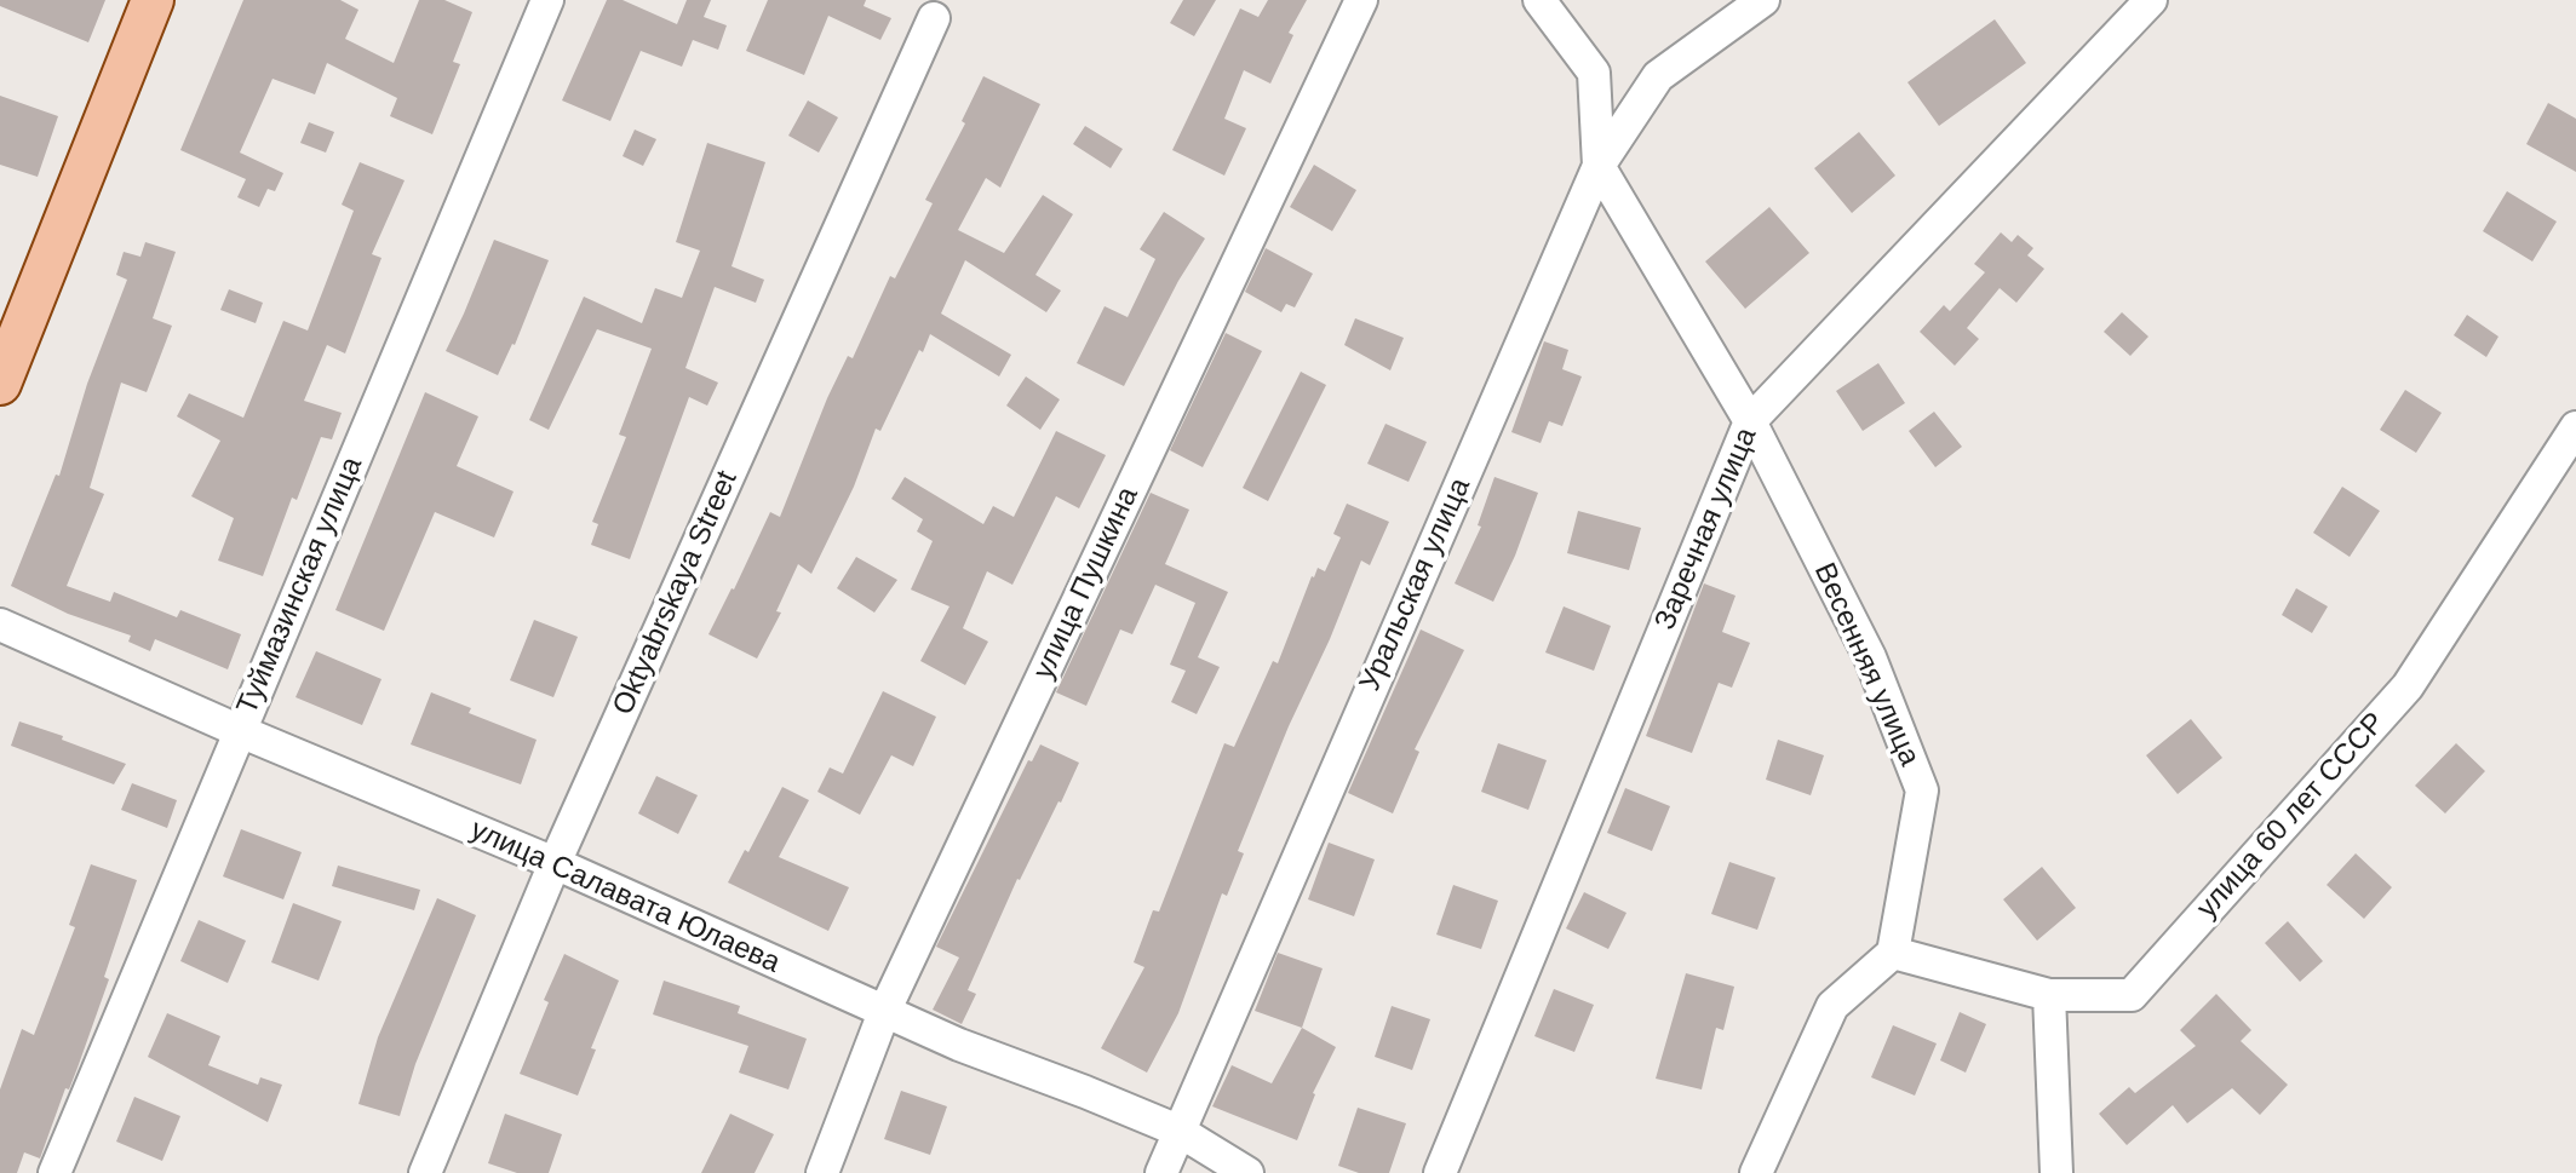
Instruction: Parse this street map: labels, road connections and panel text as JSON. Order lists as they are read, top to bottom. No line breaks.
{"streets":{"street":["Заречная улица","улица Пушкина","Уральская улица","Туймазинская улица","Oktyabrskaya Street","Весенняя улица","улица 60 лет СССР","улица Салавата Юлаева"]},"crossings":[["Заречная улица","Весенняя улица"],["улица Пушкина","улица Салавата Юлаева"],["Уральская улица","Весенняя улица"],["Уральская улица","улица Салавата Юлаева"],["Туймазинская улица","улица Салавата Юлаева"],["Oktyabrskaya Street","улица Салавата Юлаева"],["Весенняя улица","улица 60 лет СССР"]]}
